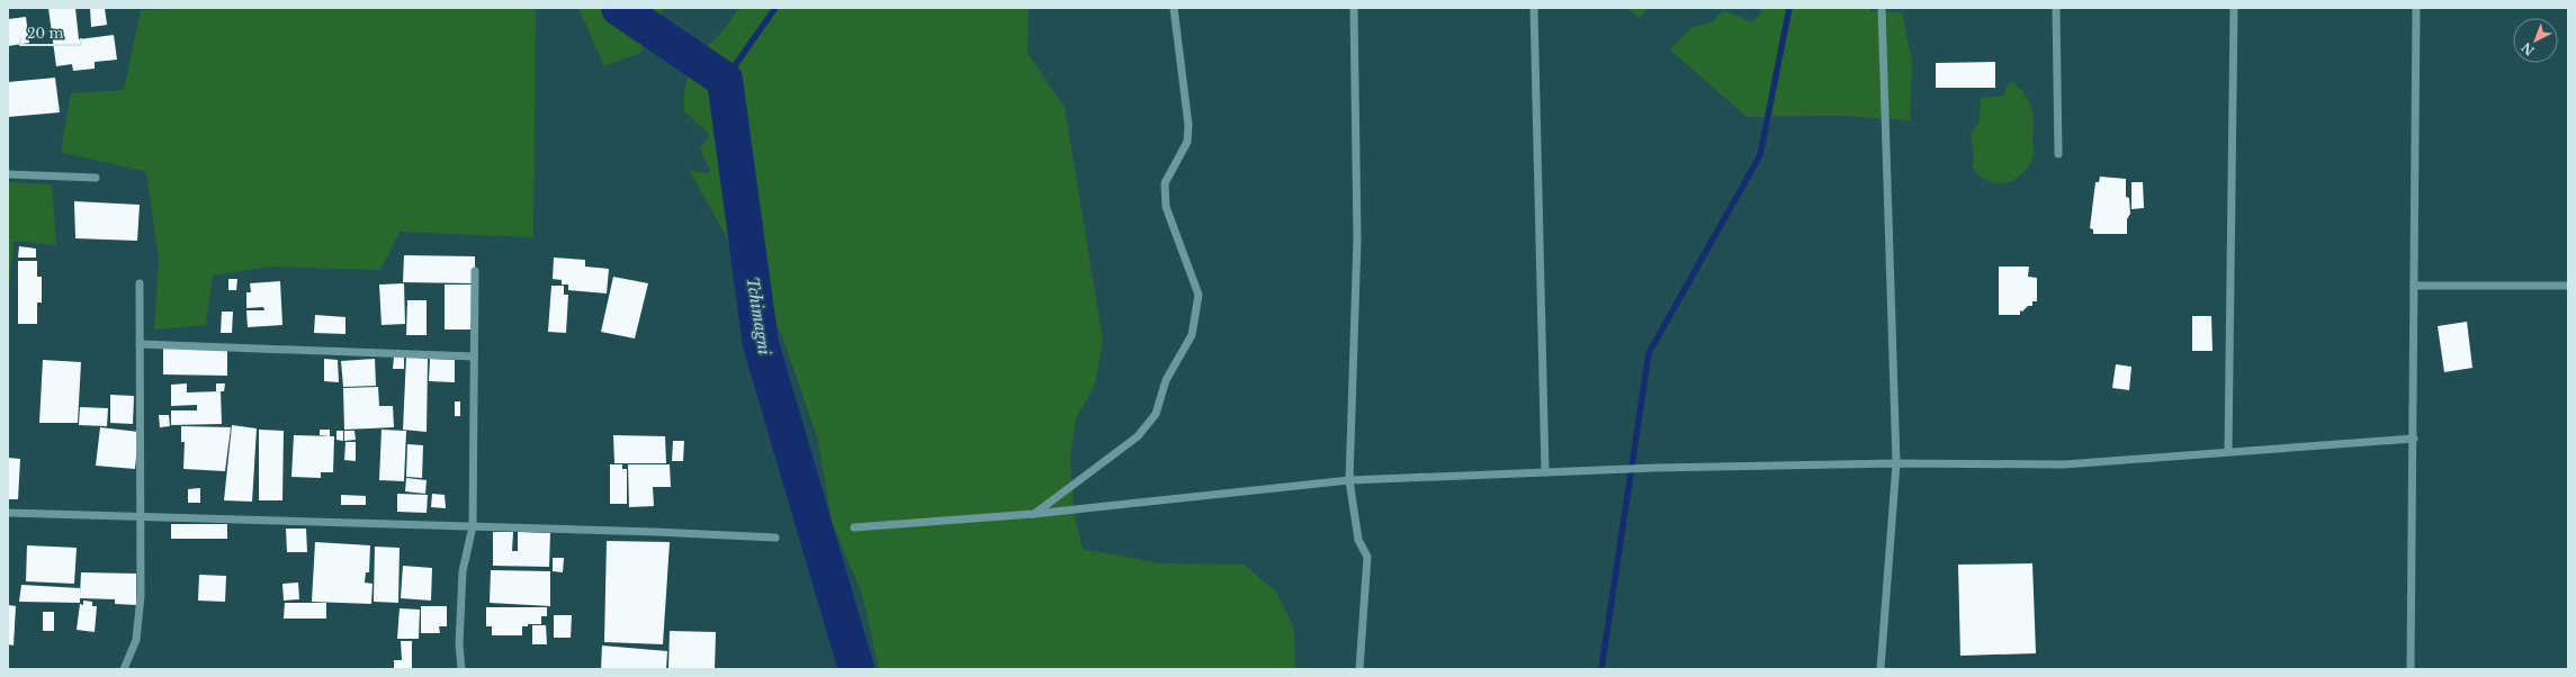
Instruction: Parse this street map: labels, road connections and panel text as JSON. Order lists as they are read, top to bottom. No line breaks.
{"water":["Tchimagni"],"scale_bar":"20 m","north":"bottom left"}
